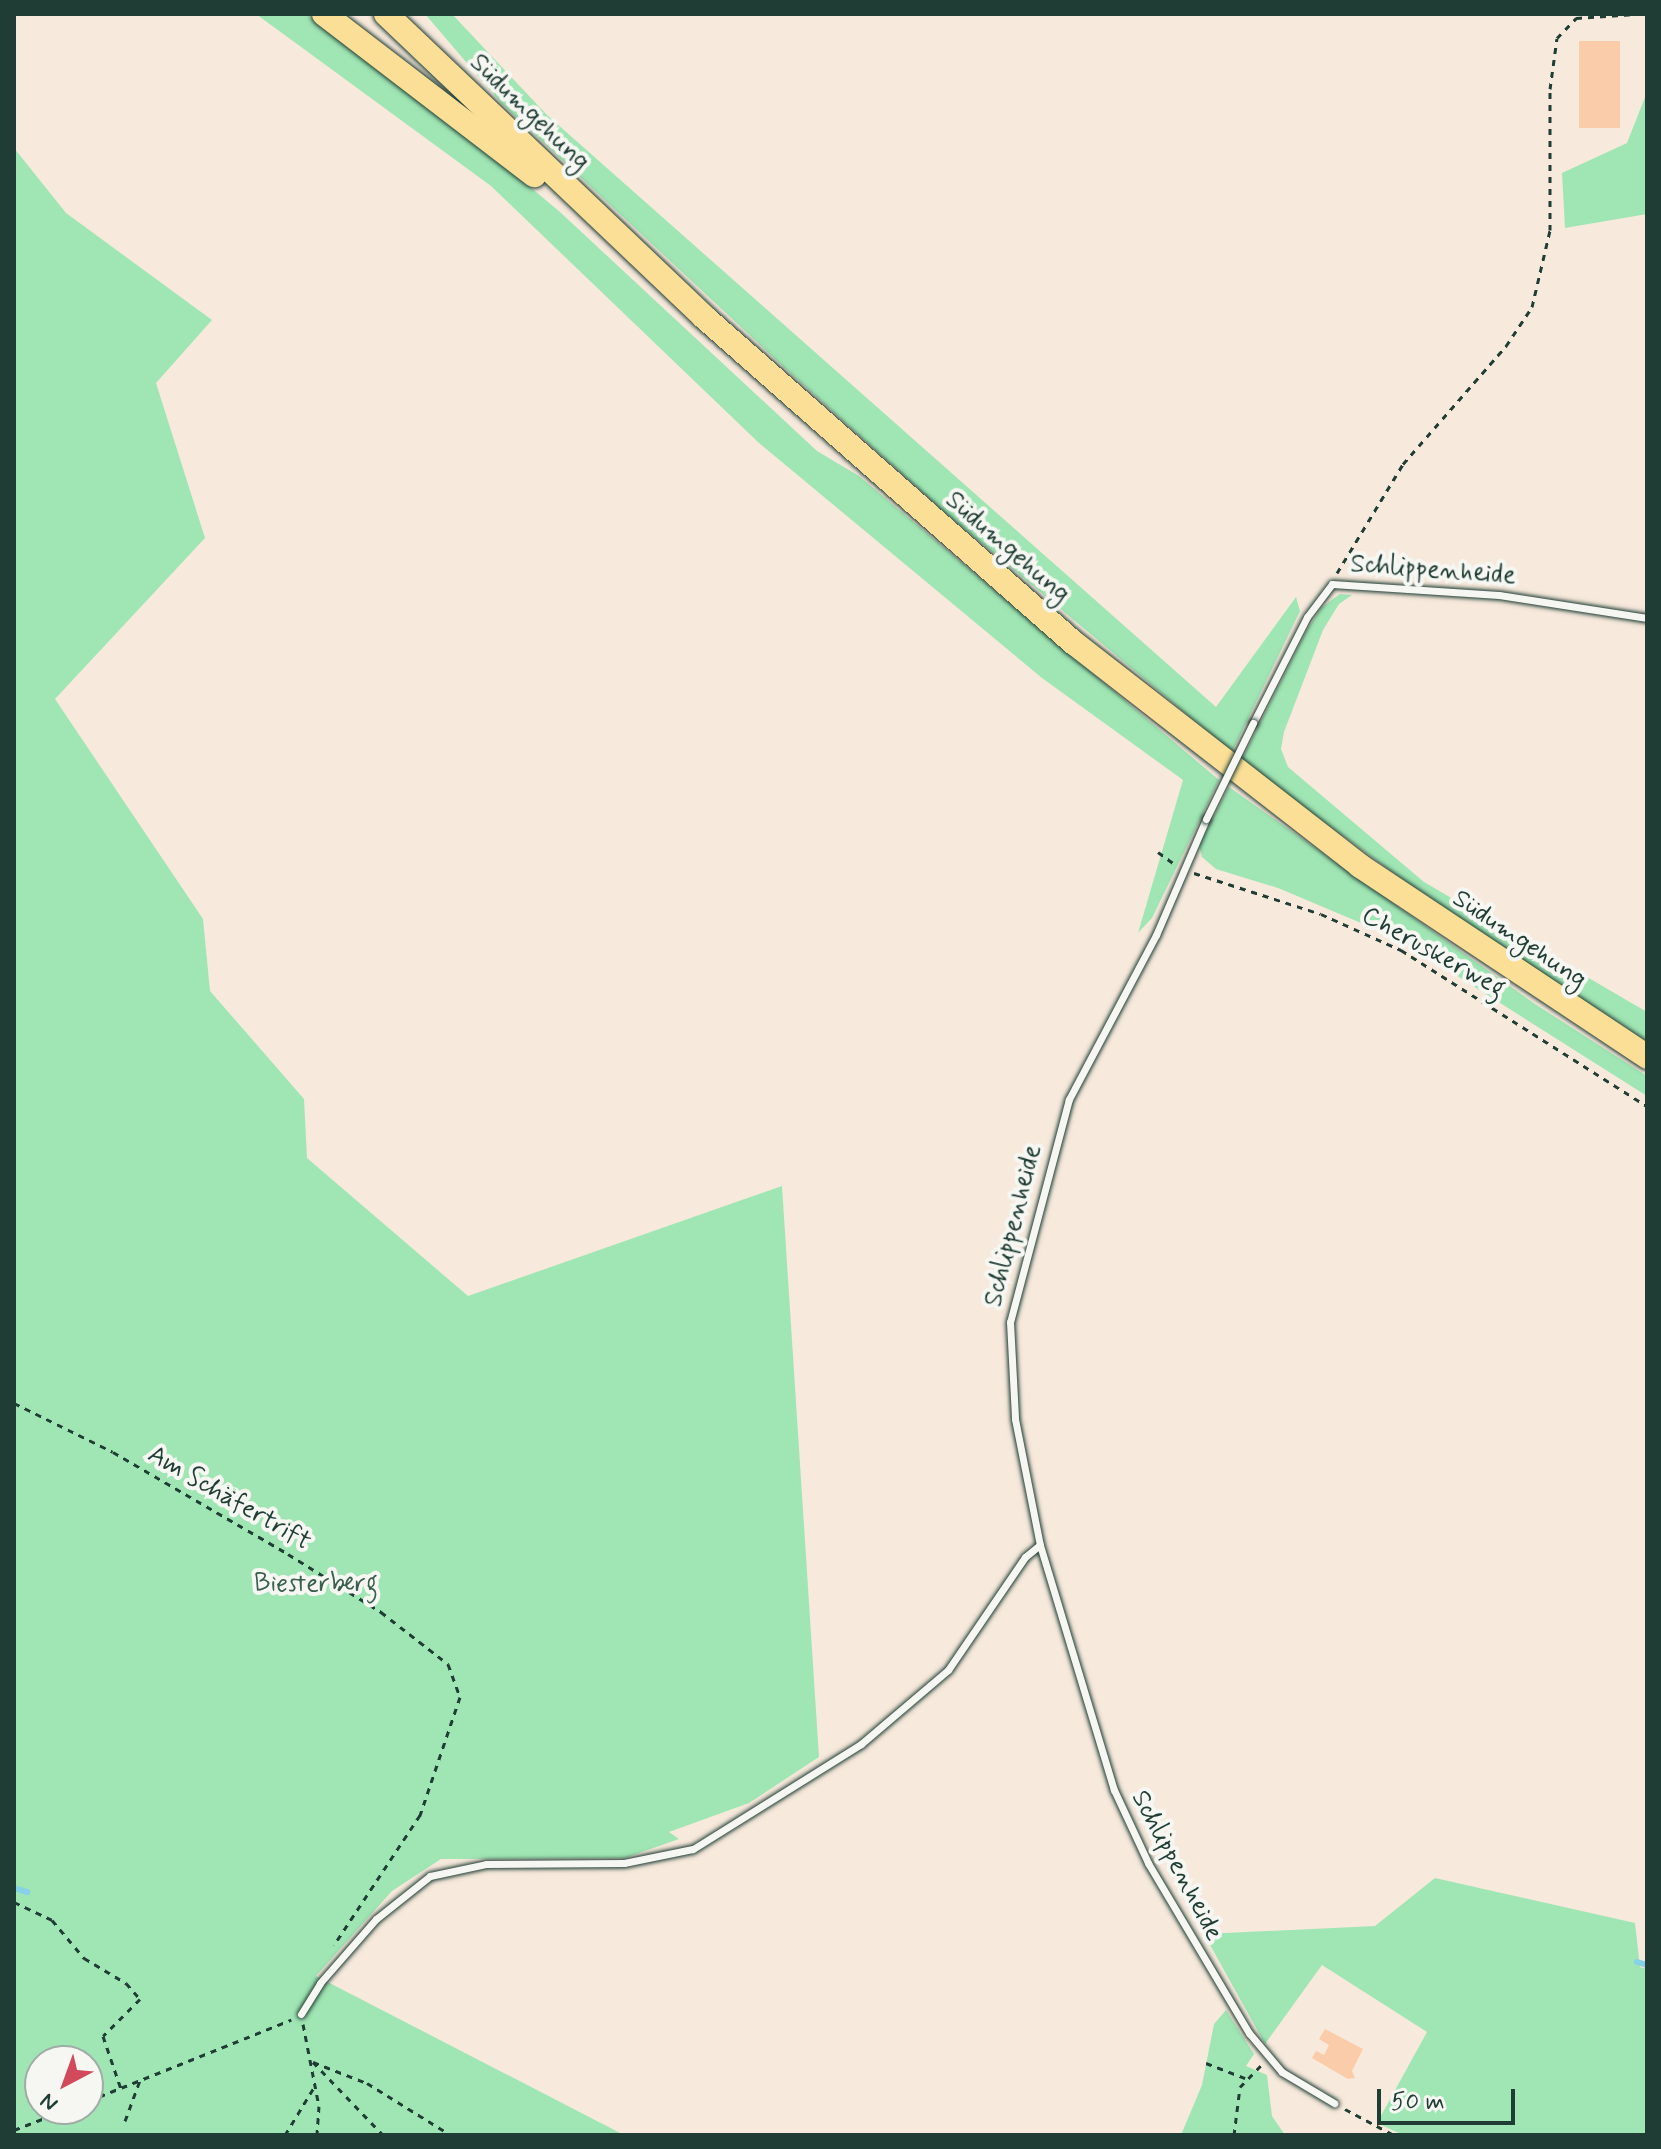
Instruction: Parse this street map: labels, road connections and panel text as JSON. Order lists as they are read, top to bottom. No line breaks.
{"streets":{"main road":["Südumgehung"],"lane":["Schlippenheide"],"path":["Cheruskerweg","Am Schäfertrift"]},"crossings":[["Schlippenheide","Cheruskerweg"]],"parks":["Biesterberg"],"scale_bar":"50 m","north":"bottom left"}
